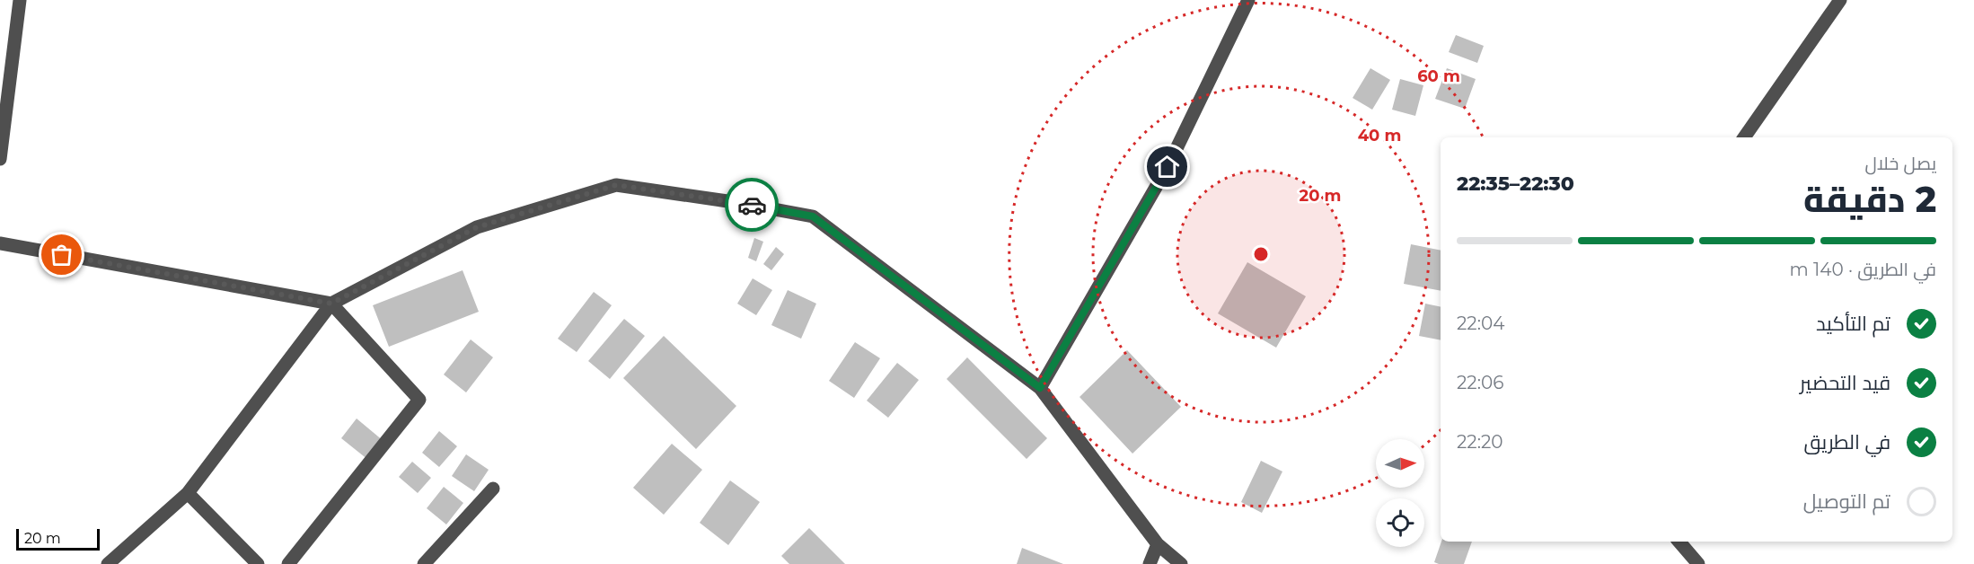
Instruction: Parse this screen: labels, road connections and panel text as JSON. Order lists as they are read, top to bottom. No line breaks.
{"scale_bar":"20 m","north":"right","page":{"heading":["2 دقيقة","يصل خلال","22:30–22:35"],"bar":"في الطريق · 140 m","list":[["تم التأكيد","22:04"],["قيد التحضير","22:06"],["في الطريق","22:20"],"تم التوصيل"],"scale":"20 m"},"rings":["60 m","40 m","20 m"]}
